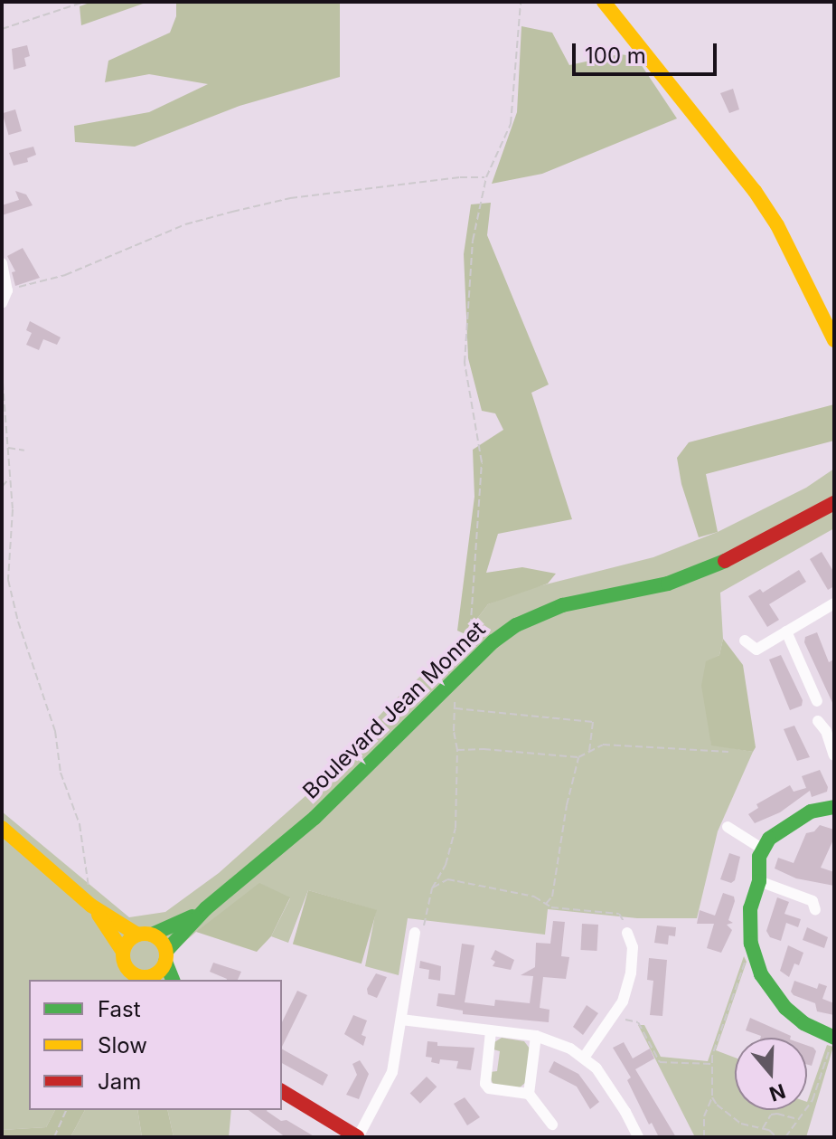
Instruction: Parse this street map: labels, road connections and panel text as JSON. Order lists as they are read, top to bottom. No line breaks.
{"streets":{"street":["Boulevard Jean Monnet"]},"legend":["Fast","Slow","Jam"],"scale_bar":"100 m","north":"bottom"}
